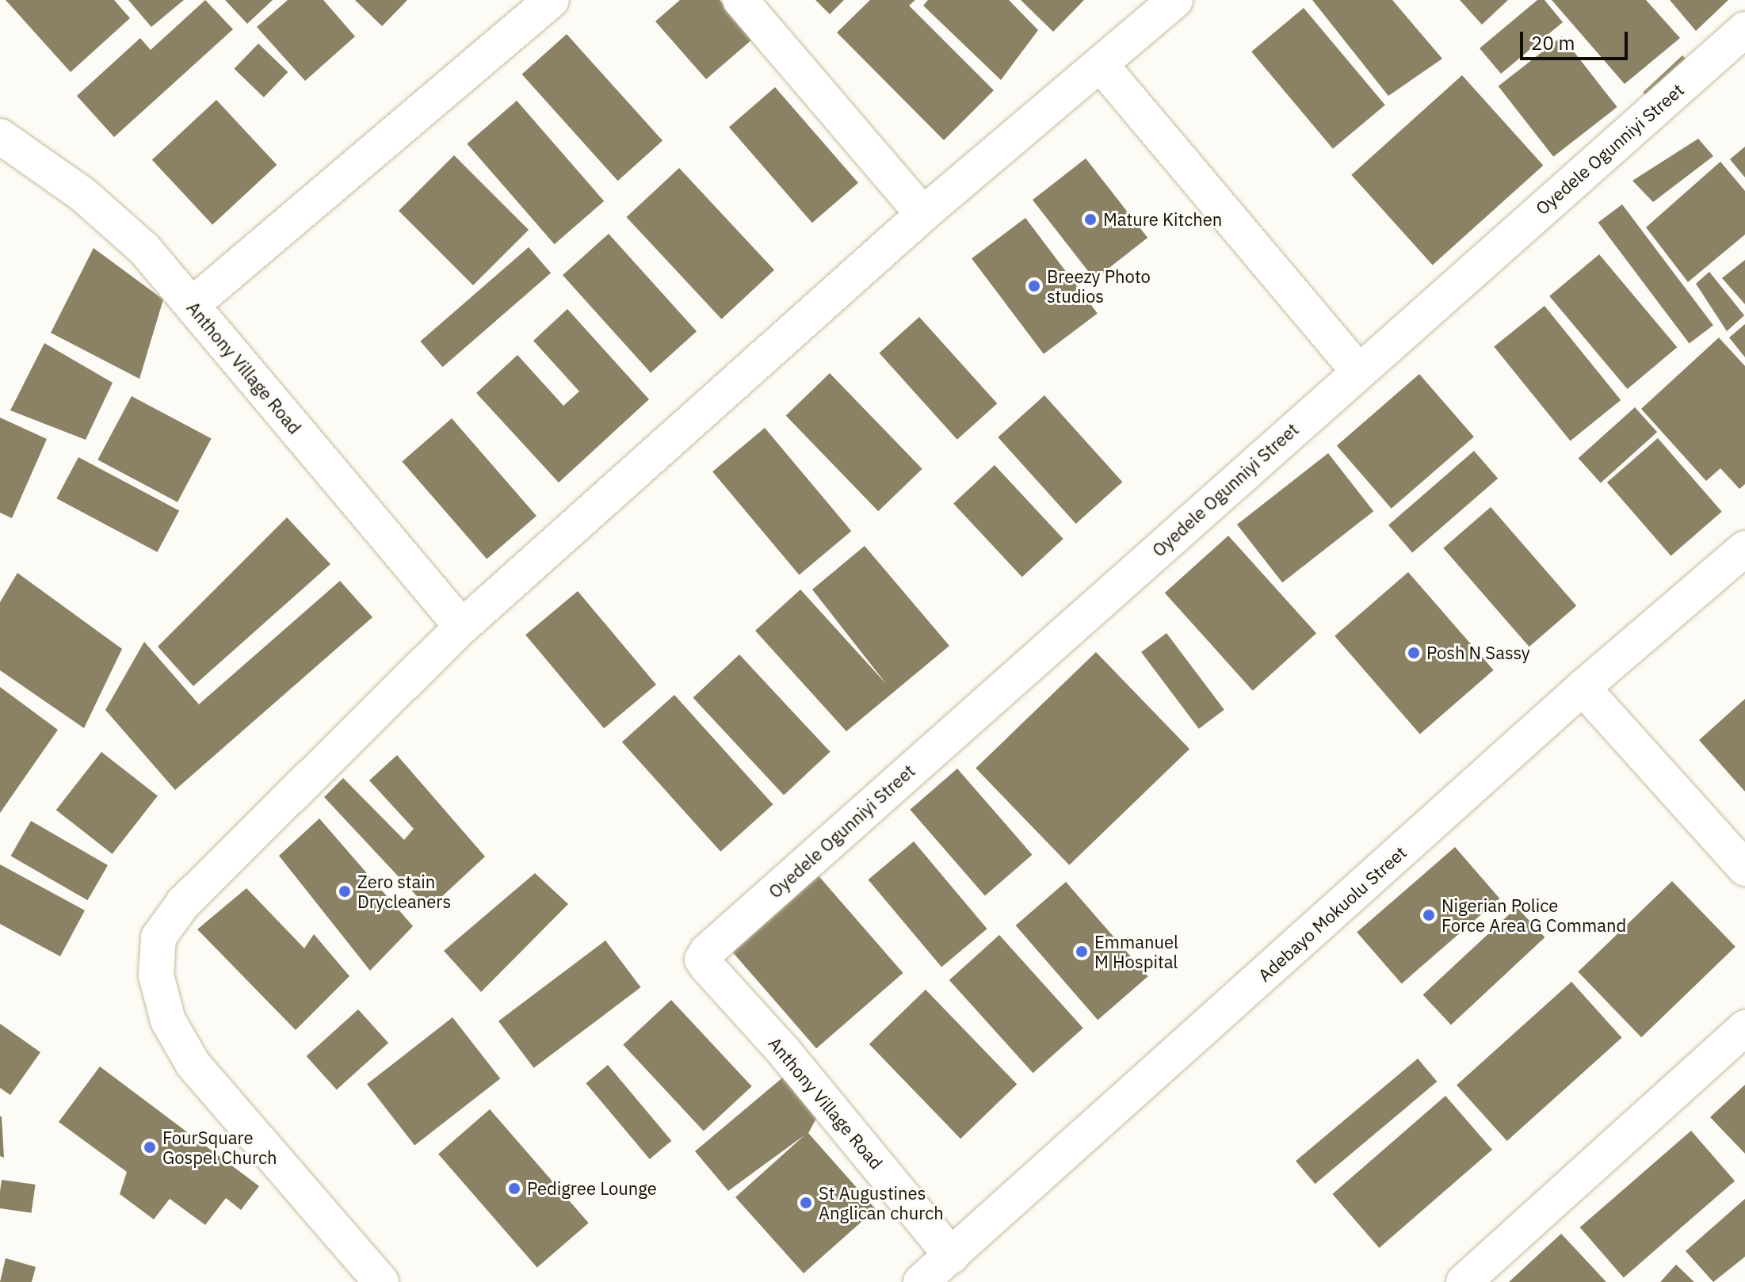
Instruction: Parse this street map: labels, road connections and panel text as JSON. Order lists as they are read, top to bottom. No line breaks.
{"streets":{"street":["Oyedele Ogunniyi Street","Anthony Village Road","Adebayo Mokuolu Street"]},"crossings":[["Oyedele Ogunniyi Street","Anthony Village Road"],["Anthony Village Road","Adebayo Mokuolu Street"]],"places":["Mature Kitchen","Breezy Photo studios","Posh N Sassy","Zero stain Drycleaners","Nigerian Police Force Area G Command","Emmanuel M Hospital","FourSquare Gospel Church","Pedigree Lounge","St Augustines Anglican church"],"scale_bar":"20 m"}
